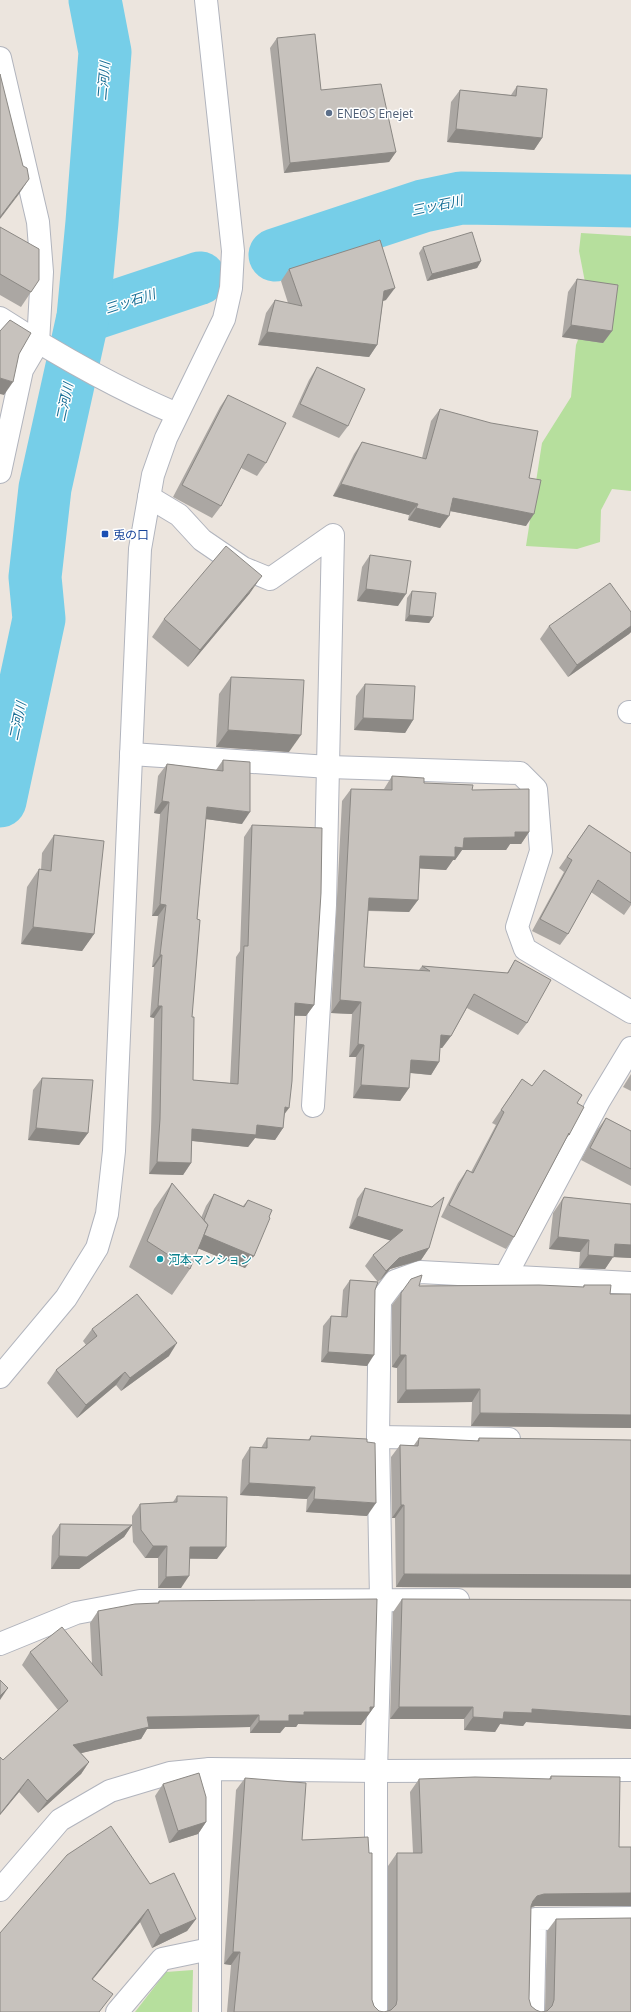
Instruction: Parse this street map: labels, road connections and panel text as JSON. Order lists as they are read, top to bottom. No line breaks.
{"water":["二河川","三ッ石川"],"places":{"other":["ENEOS Enejet","河本マンション"],"transit":["兎の口"]}}
